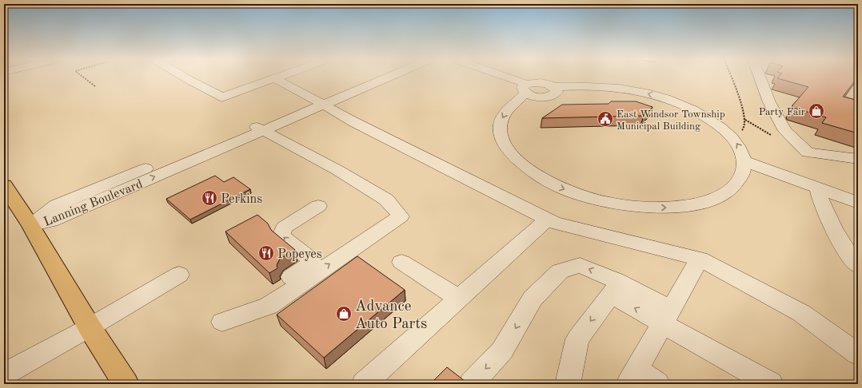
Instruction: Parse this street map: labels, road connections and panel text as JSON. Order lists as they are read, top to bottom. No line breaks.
{"streets":{"street":["Lanning Boulevard"]},"places":{"shop":["Party Fair","Advance Auto Parts"],"public building":["East Windsor Township Municipal Building"],"restaurant":["Perkins","Popeyes"]}}
